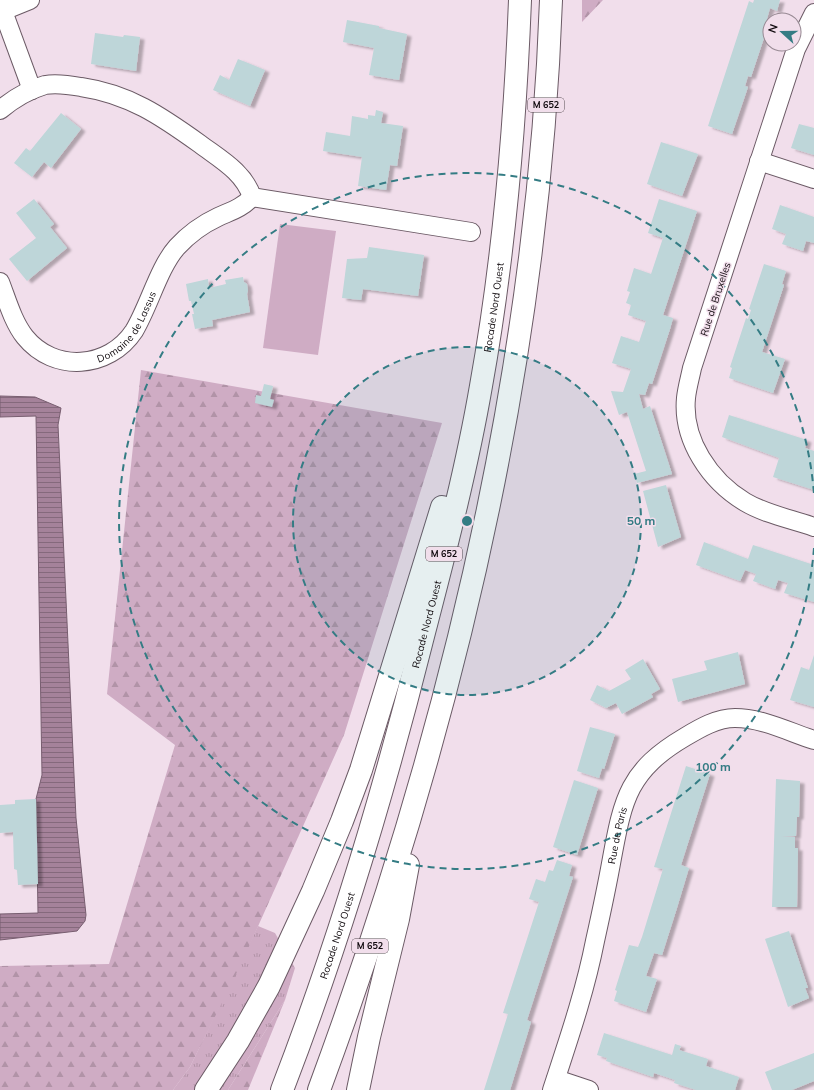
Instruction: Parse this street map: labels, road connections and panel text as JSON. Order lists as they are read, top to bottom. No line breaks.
{"streets":{"highway":["M 652","Rocade Nord Ouest"],"street":["Rue de Bruxelles","Domaine de Lassus","Rue de Paris"]},"north":"left","rings":["50 m","100 m"]}
